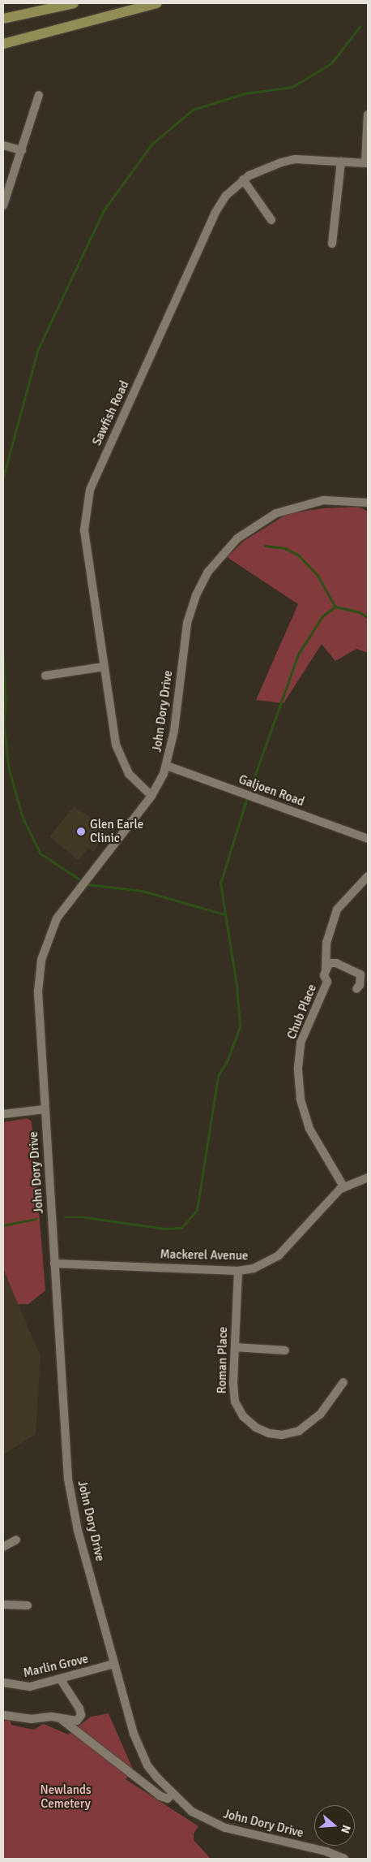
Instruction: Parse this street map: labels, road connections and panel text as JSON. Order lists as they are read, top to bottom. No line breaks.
{"streets":{"street":["Sawfish Road","John Dory Drive","Galjoen Road","Chub Place","Mackerel Avenue","Roman Place","Marlin Grove"]},"crossings":[["Sawfish Road","John Dory Drive"],["John Dory Drive","Galjoen Road"],["John Dory Drive","Mackerel Avenue"],["John Dory Drive","Marlin Grove"],["Chub Place","Mackerel Avenue"],["Mackerel Avenue","Roman Place"]],"parks":["Newlands Cemetery"],"places":["Glen Earle Clinic"],"north":"right"}
